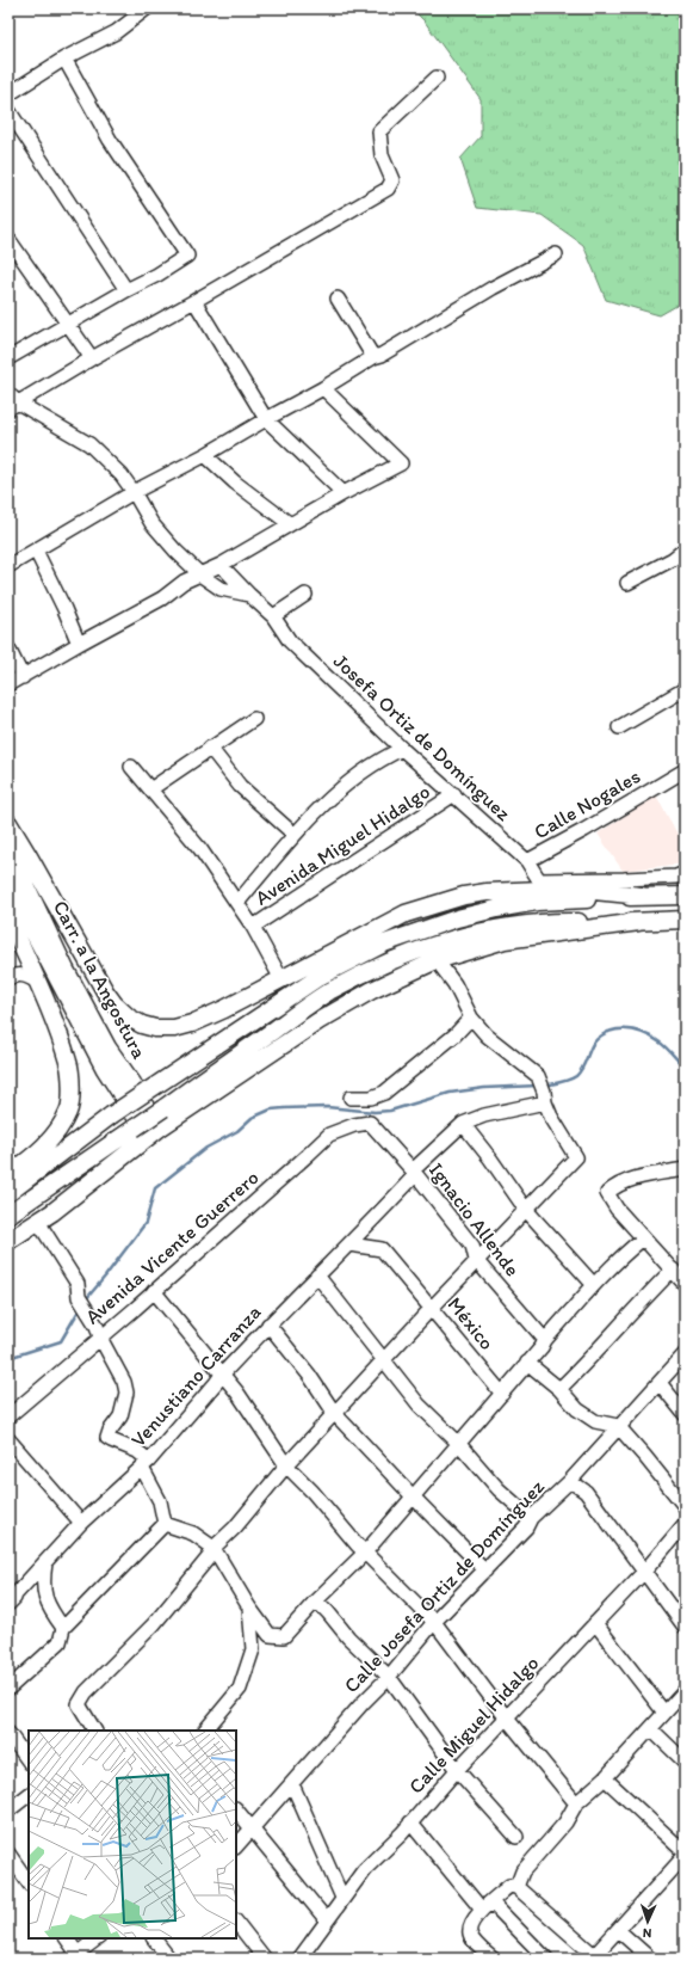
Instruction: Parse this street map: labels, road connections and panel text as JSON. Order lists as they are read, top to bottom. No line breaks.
{"streets":{"main road":["Carr. a la Angostura"],"street":["Josefa Ortiz de Domínguez","Calle Nogales","Avenida Miguel Hidalgo","Ignacio Allende","Avenida Vicente Guerrero","México","Venustiano Carranza","Calle Josefa Ortiz de Domínguez","Calle Miguel Hidalgo"]},"crossings":[["Josefa Ortiz de Domínguez","Calle Nogales"],["Josefa Ortiz de Domínguez","Avenida Miguel Hidalgo"],["Ignacio Allende","Avenida Vicente Guerrero"],["Ignacio Allende","Venustiano Carranza"],["México","Venustiano Carranza"]],"north":"bottom"}
